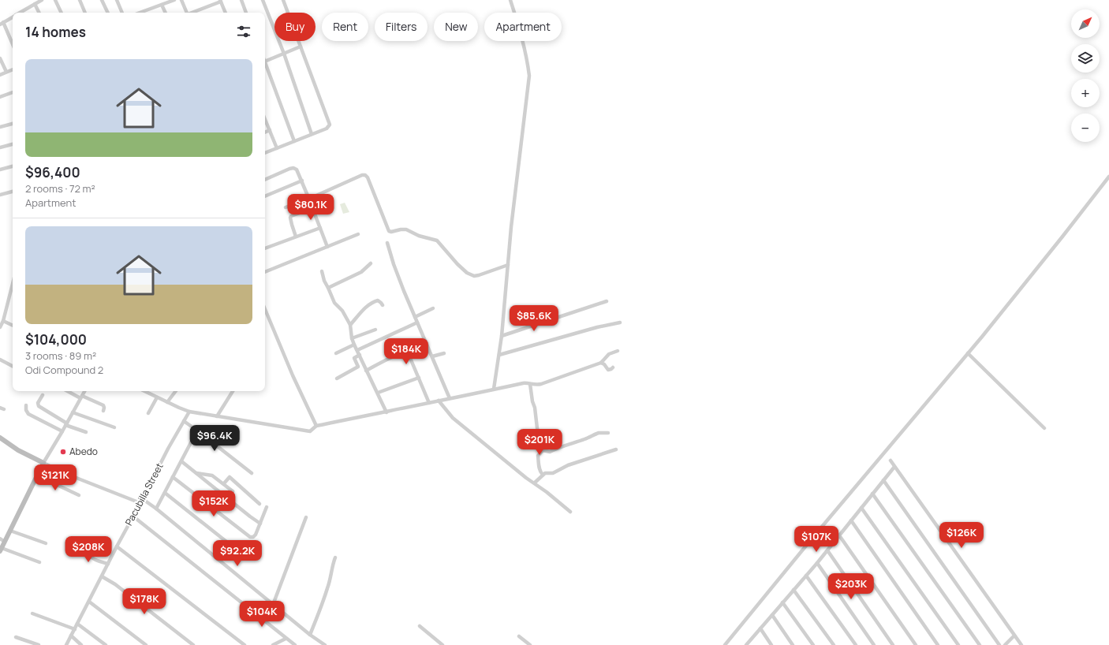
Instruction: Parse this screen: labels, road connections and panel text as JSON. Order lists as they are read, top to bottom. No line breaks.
{"streets":{"street":["Pacubilla Street"]},"places":["Abedo"],"north":"top right","page":{"map_buttons":["+","−"],"chip":["Buy","Rent","Filters","New","Apartment"],"heading":"14 homes","list":[{"name":"$96,400","note":"2 rooms · 72 m² · Apartment"},{"name":"$104,000","note":"3 rooms · 89 m² · Odi Compound 2"}],"price":["$80.1K","$85.6K","$184K","$96.4K","$201K","$121K","$152K","$126K","$107K","$208K","$92.2K","$203K","$178K","$104K"]}}
